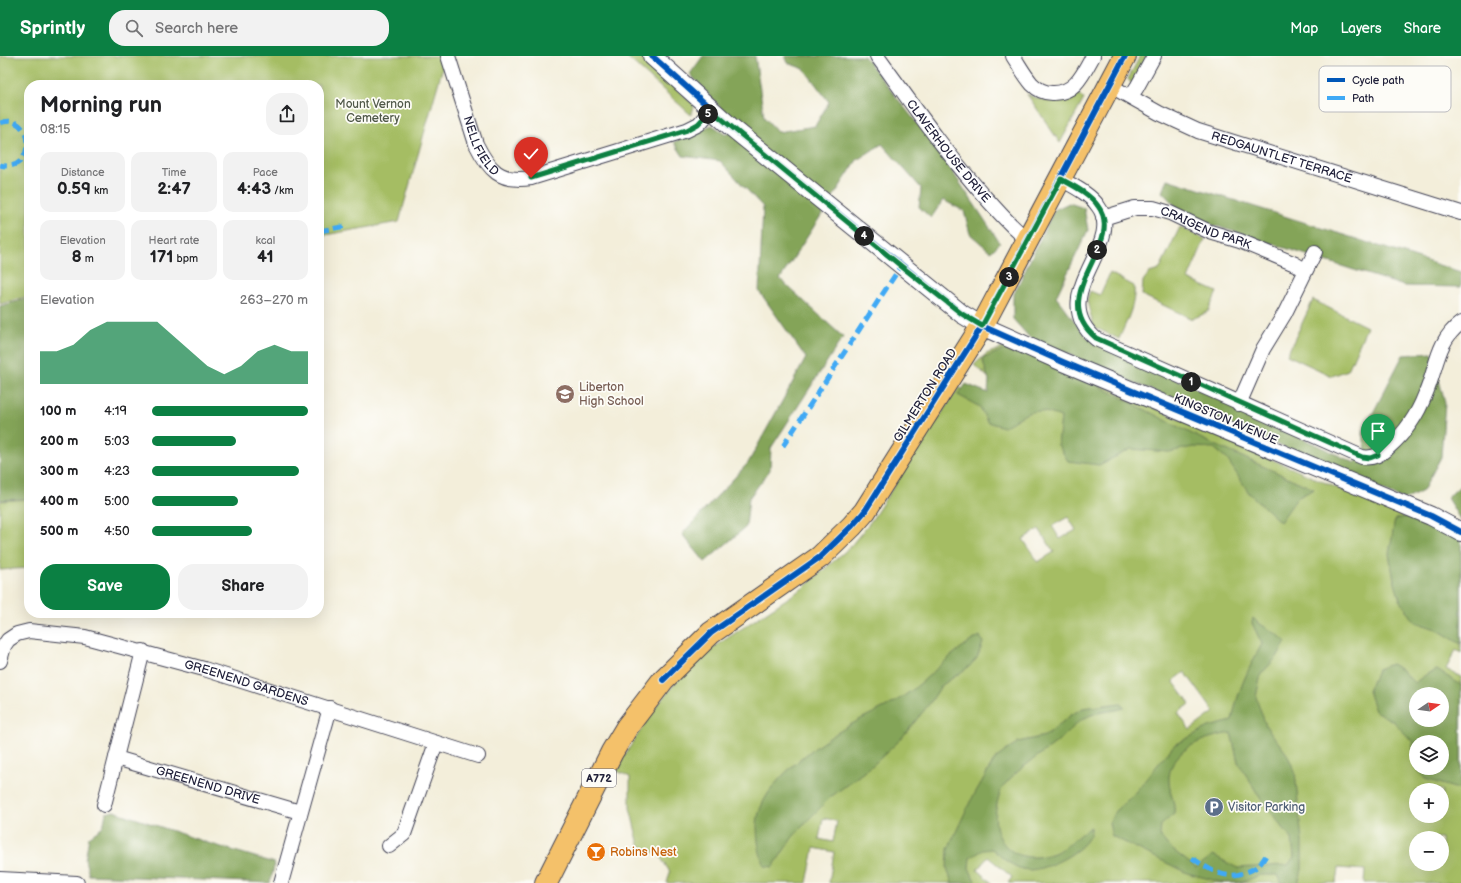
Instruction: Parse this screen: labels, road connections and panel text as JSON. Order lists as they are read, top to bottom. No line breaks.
{"streets":{"main road":["GILMERTON ROAD","A772"],"street":["NELLFIELD","CLAVERHOUSE DRIVE","REDGAUNTLET TERRACE","CRAIGEND PARK","KINGSTON AVENUE","GREENEND GARDENS","GREENEND DRIVE"]},"crossings":[["NELLFIELD","KINGSTON AVENUE"],["CLAVERHOUSE DRIVE","GILMERTON ROAD"],["REDGAUNTLET TERRACE","GILMERTON ROAD"],["GILMERTON ROAD","KINGSTON AVENUE"]],"parks":["Mount Vernon Cemetery"],"places":{"school or university":["Liberton High School"],"parking":["Visitor Parking"],"bar":["Robins Nest"]},"legend":["Cycle path","Path"],"north":"right","page":{"header":"Sprintly","search":"Search here","nav":["Map","Layers","Share"],"heading":["Morning run","08:15"],"pins":["5","4","2","3","1"],"stats":[["Distance","0.59 km"],["Time","2:47"],["Pace","4:43 /km"],["Elevation","8 m"],["Heart rate","171 bpm"],["kcal","41"]],"chart":["Elevation","263–270 m"],"list":[{"name":"100 m","note":"4:19"},{"name":"200 m","note":"5:03"},{"name":"300 m","note":"4:23"},{"name":"400 m","note":"5:00"},{"name":"500 m","note":"4:50"}],"buttons":["Save","Share"],"map_buttons":["+","−"]}}
